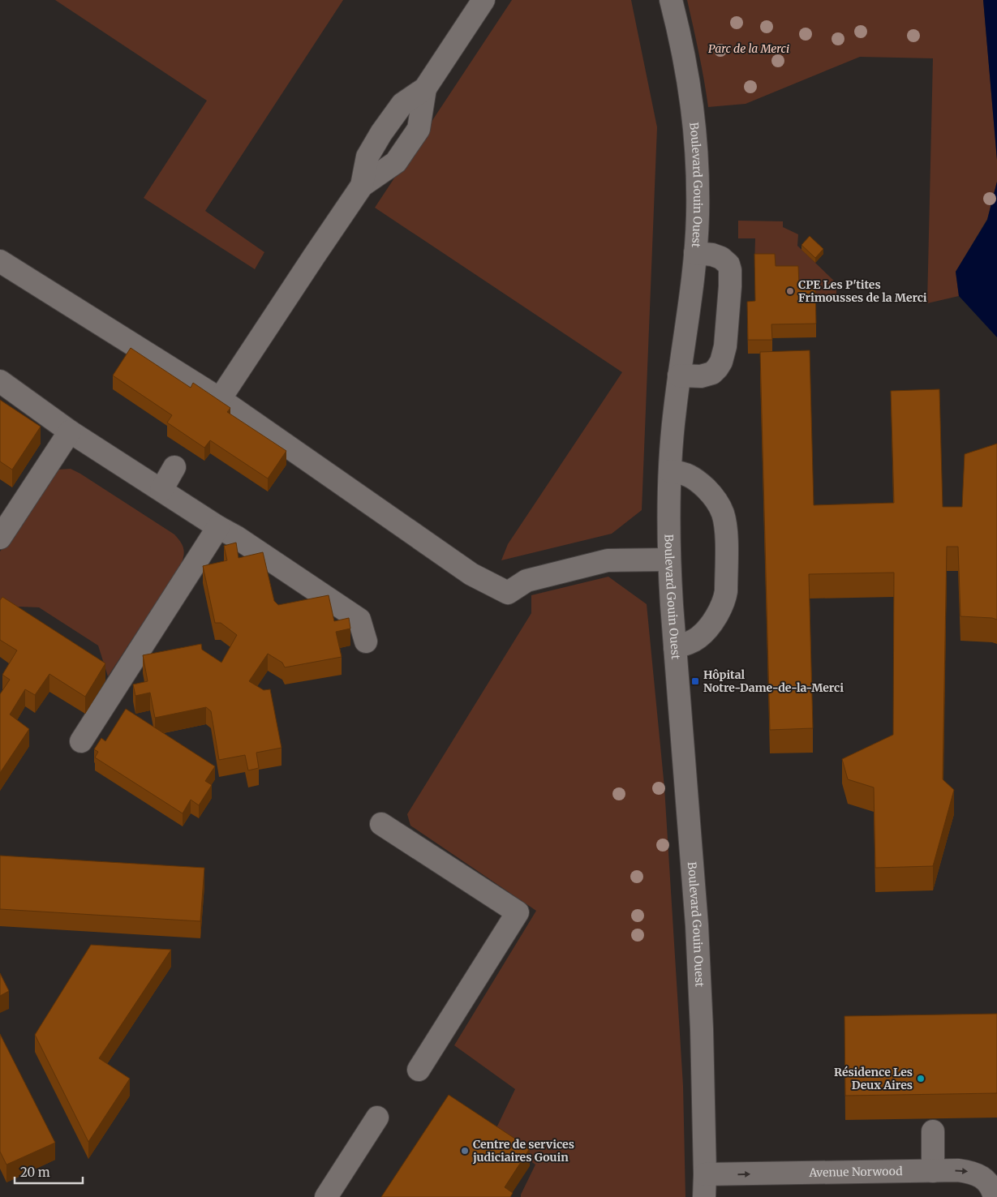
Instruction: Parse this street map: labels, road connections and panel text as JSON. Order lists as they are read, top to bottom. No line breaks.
{"streets":{"street":["Boulevard Gouin Ouest","Avenue Norwood"]},"crossings":[["Boulevard Gouin Ouest","Avenue Norwood"]],"one_way":["Avenue Norwood"],"parks":["Parc de la Merci"],"places":{"other":["CPE Les P'tites Frimousses de la Merci","Résidence Les Deux Aires","Centre de services judiciaires Gouin"],"transit":["Hôpital Notre-Dame-de-la-Merci"]},"scale_bar":"20 m"}
